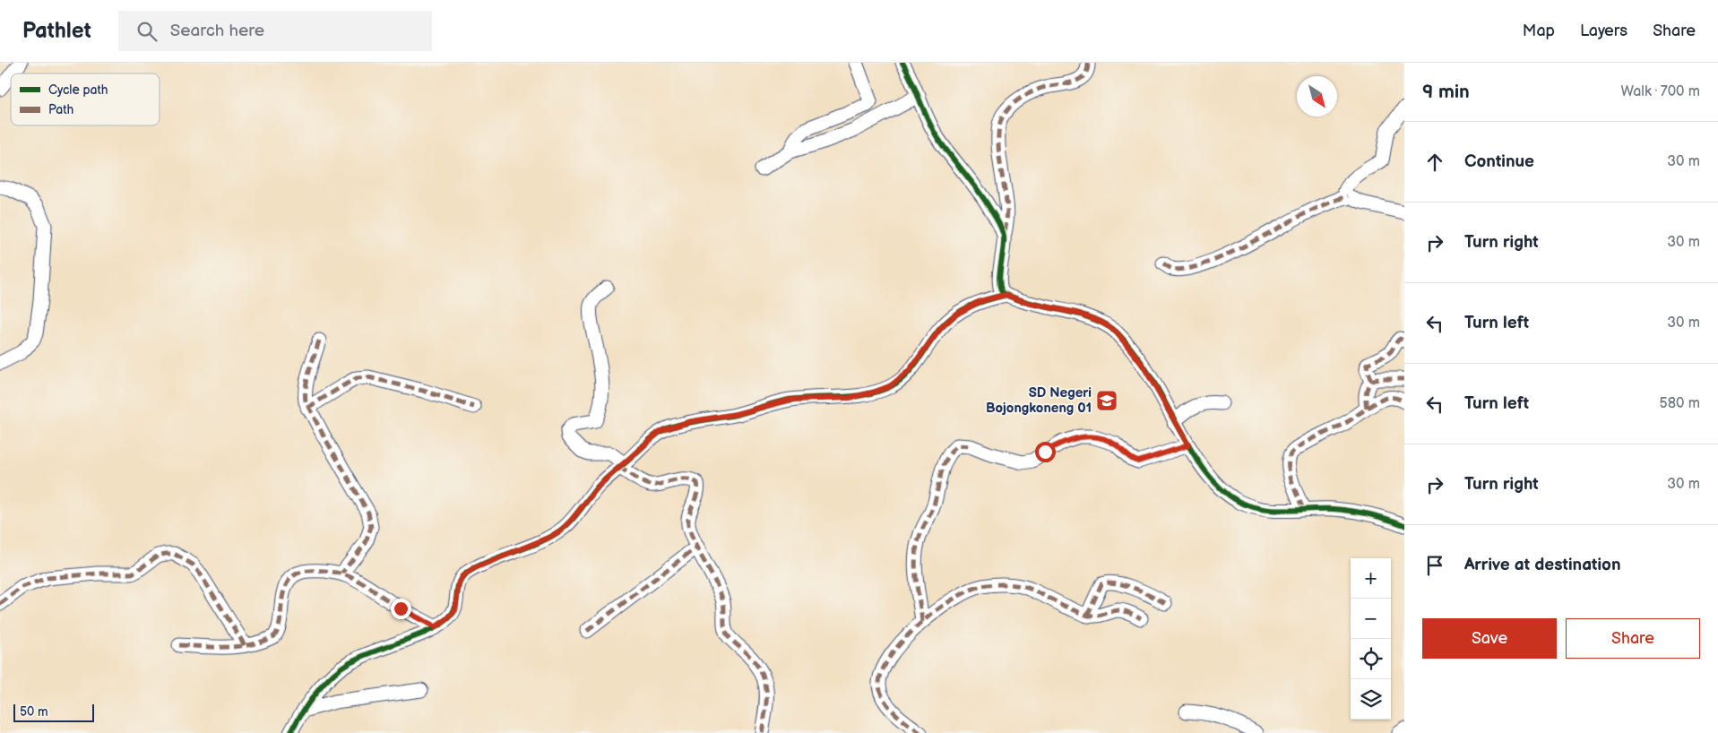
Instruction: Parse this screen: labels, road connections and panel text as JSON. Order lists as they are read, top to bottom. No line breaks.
{"places":{"school or university":["SD Negeri Bojongkoneng 01"]},"legend":["Cycle path","Path"],"scale_bar":"50 m","north":"bottom right","page":{"header":"Pathlet","search":"Search here","nav":["Map","Layers","Share"],"heading":["9 min","Walk · 700 m"],"list":[["Continue","30 m"],["Turn right","30 m"],["Turn left","30 m"],["Turn left","580 m"],["Turn right","30 m"],"Arrive at destination"],"map_buttons":["+","−"],"buttons":["Save","Share"],"scale":"50 m"}}
